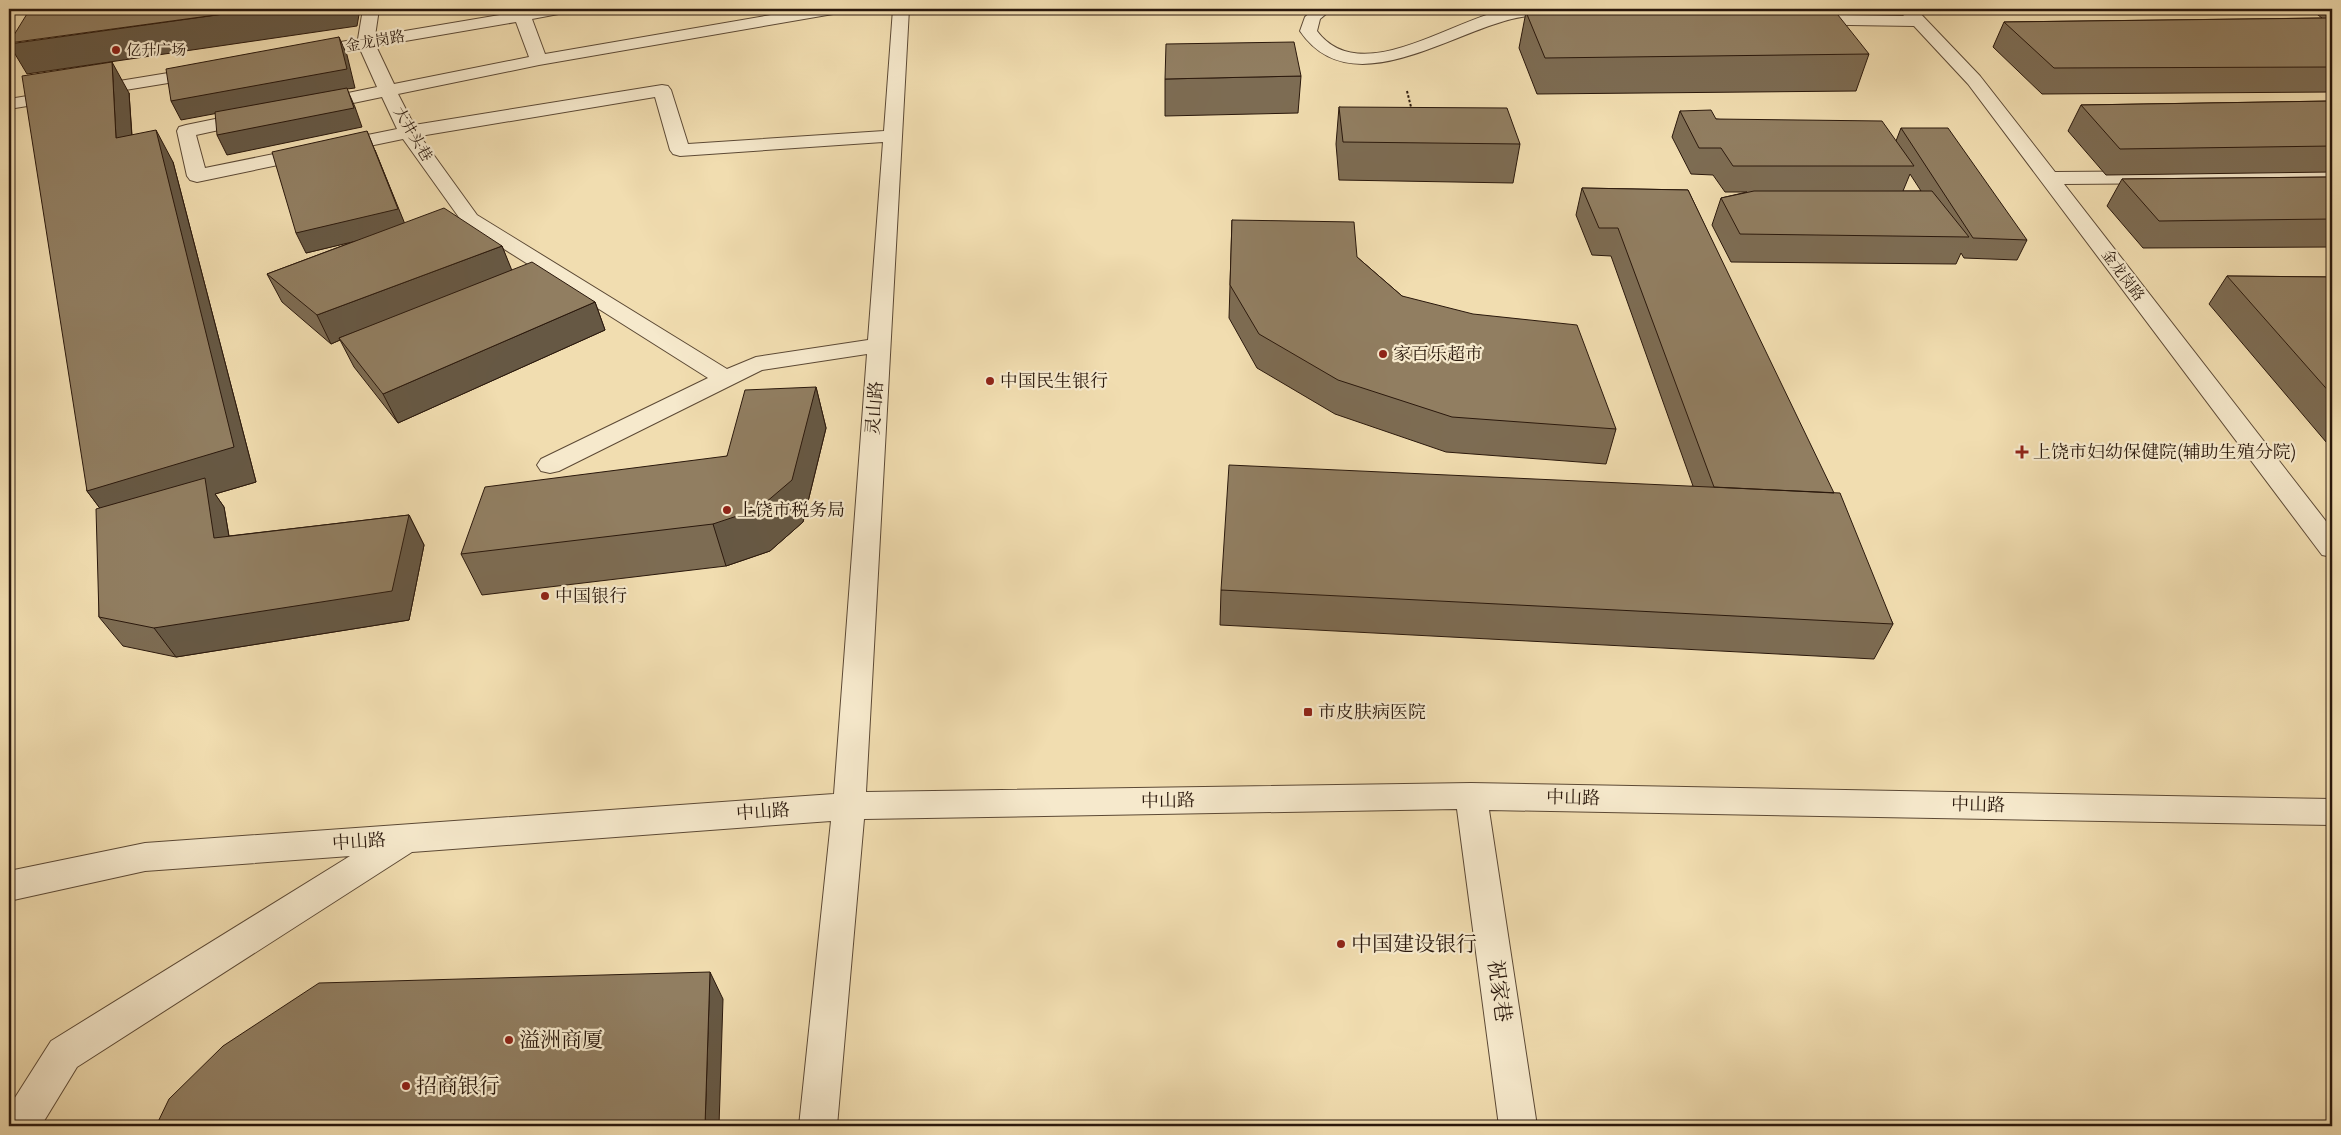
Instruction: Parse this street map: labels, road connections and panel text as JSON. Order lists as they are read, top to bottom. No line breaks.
{"streets":{"street":["金龙岗路","大井头巷","灵山路","中山路","祝家巷"]},"crossings":[["金龙岗路","大井头巷"],["灵山路","中山路"],["中山路","祝家巷"]],"places":{"other":["亿升广场","家百乐超市","中国民生银行","上饶市税务局","中国银行","中国建设银行","溢洲商厦","招商银行"],"health":["上饶市妇幼保健院(辅助生殖分院)"],"transit":["市皮肤病医院"]}}
